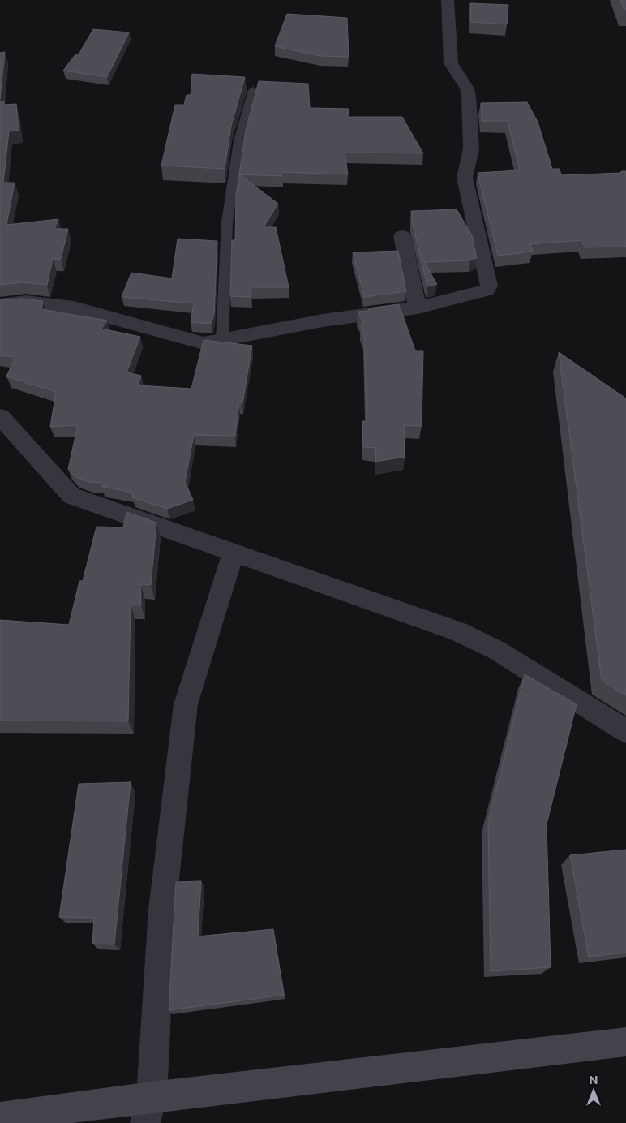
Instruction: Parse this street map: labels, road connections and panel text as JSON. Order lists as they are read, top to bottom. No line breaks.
{"north":"top"}
